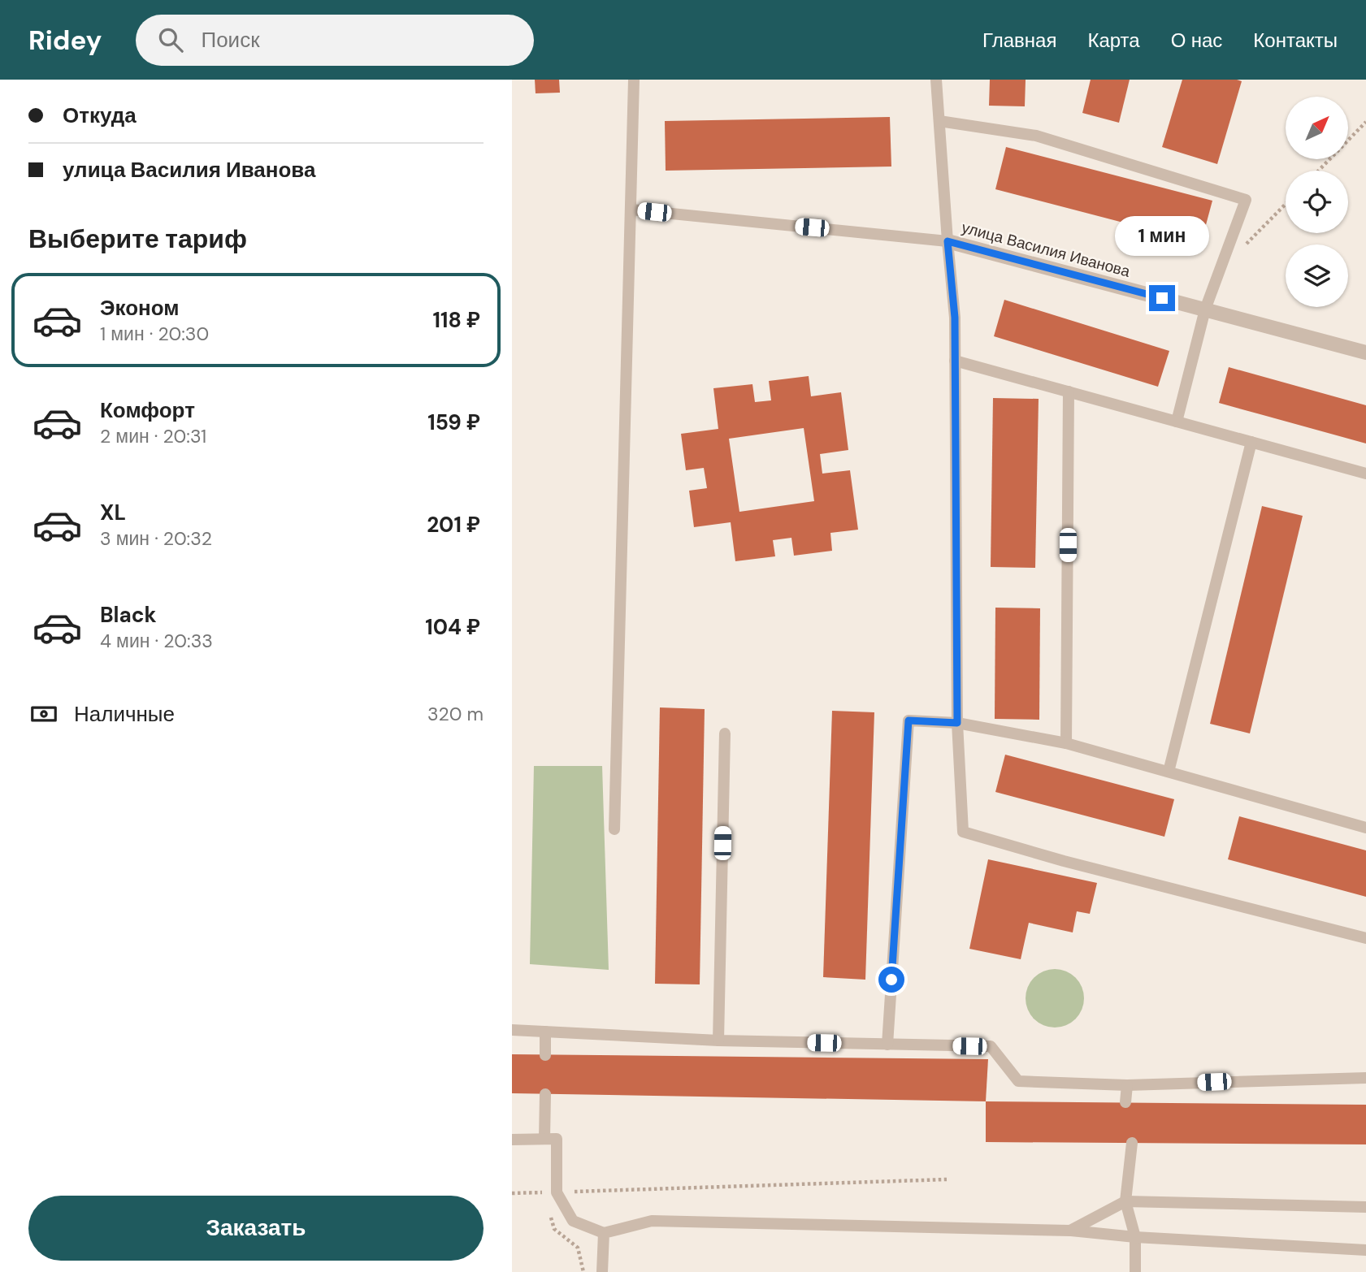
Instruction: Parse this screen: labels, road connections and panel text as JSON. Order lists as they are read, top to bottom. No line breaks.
{"streets":{"street":["улица Василия Иванова"]},"north":"top right","page":{"header":"Ridey","search":"Поиск","nav":["Главная","Карта","О нас","Контакты"],"banner":["Откуда","улица Василия Иванова"],"heading":"Выберите тариф","bubble":"1 мин","list":[{"name":"Эконом","note":"1 мин · 20:30","value":"118 ₽"},{"name":"Комфорт","note":"2 мин · 20:31","value":"159 ₽"},{"name":"XL","note":"3 мин · 20:32","value":"201 ₽"},{"name":"Black","note":"4 мин · 20:33","value":"104 ₽"}],"pay":["Наличные","320 m"],"buttons":"Заказать"}}
